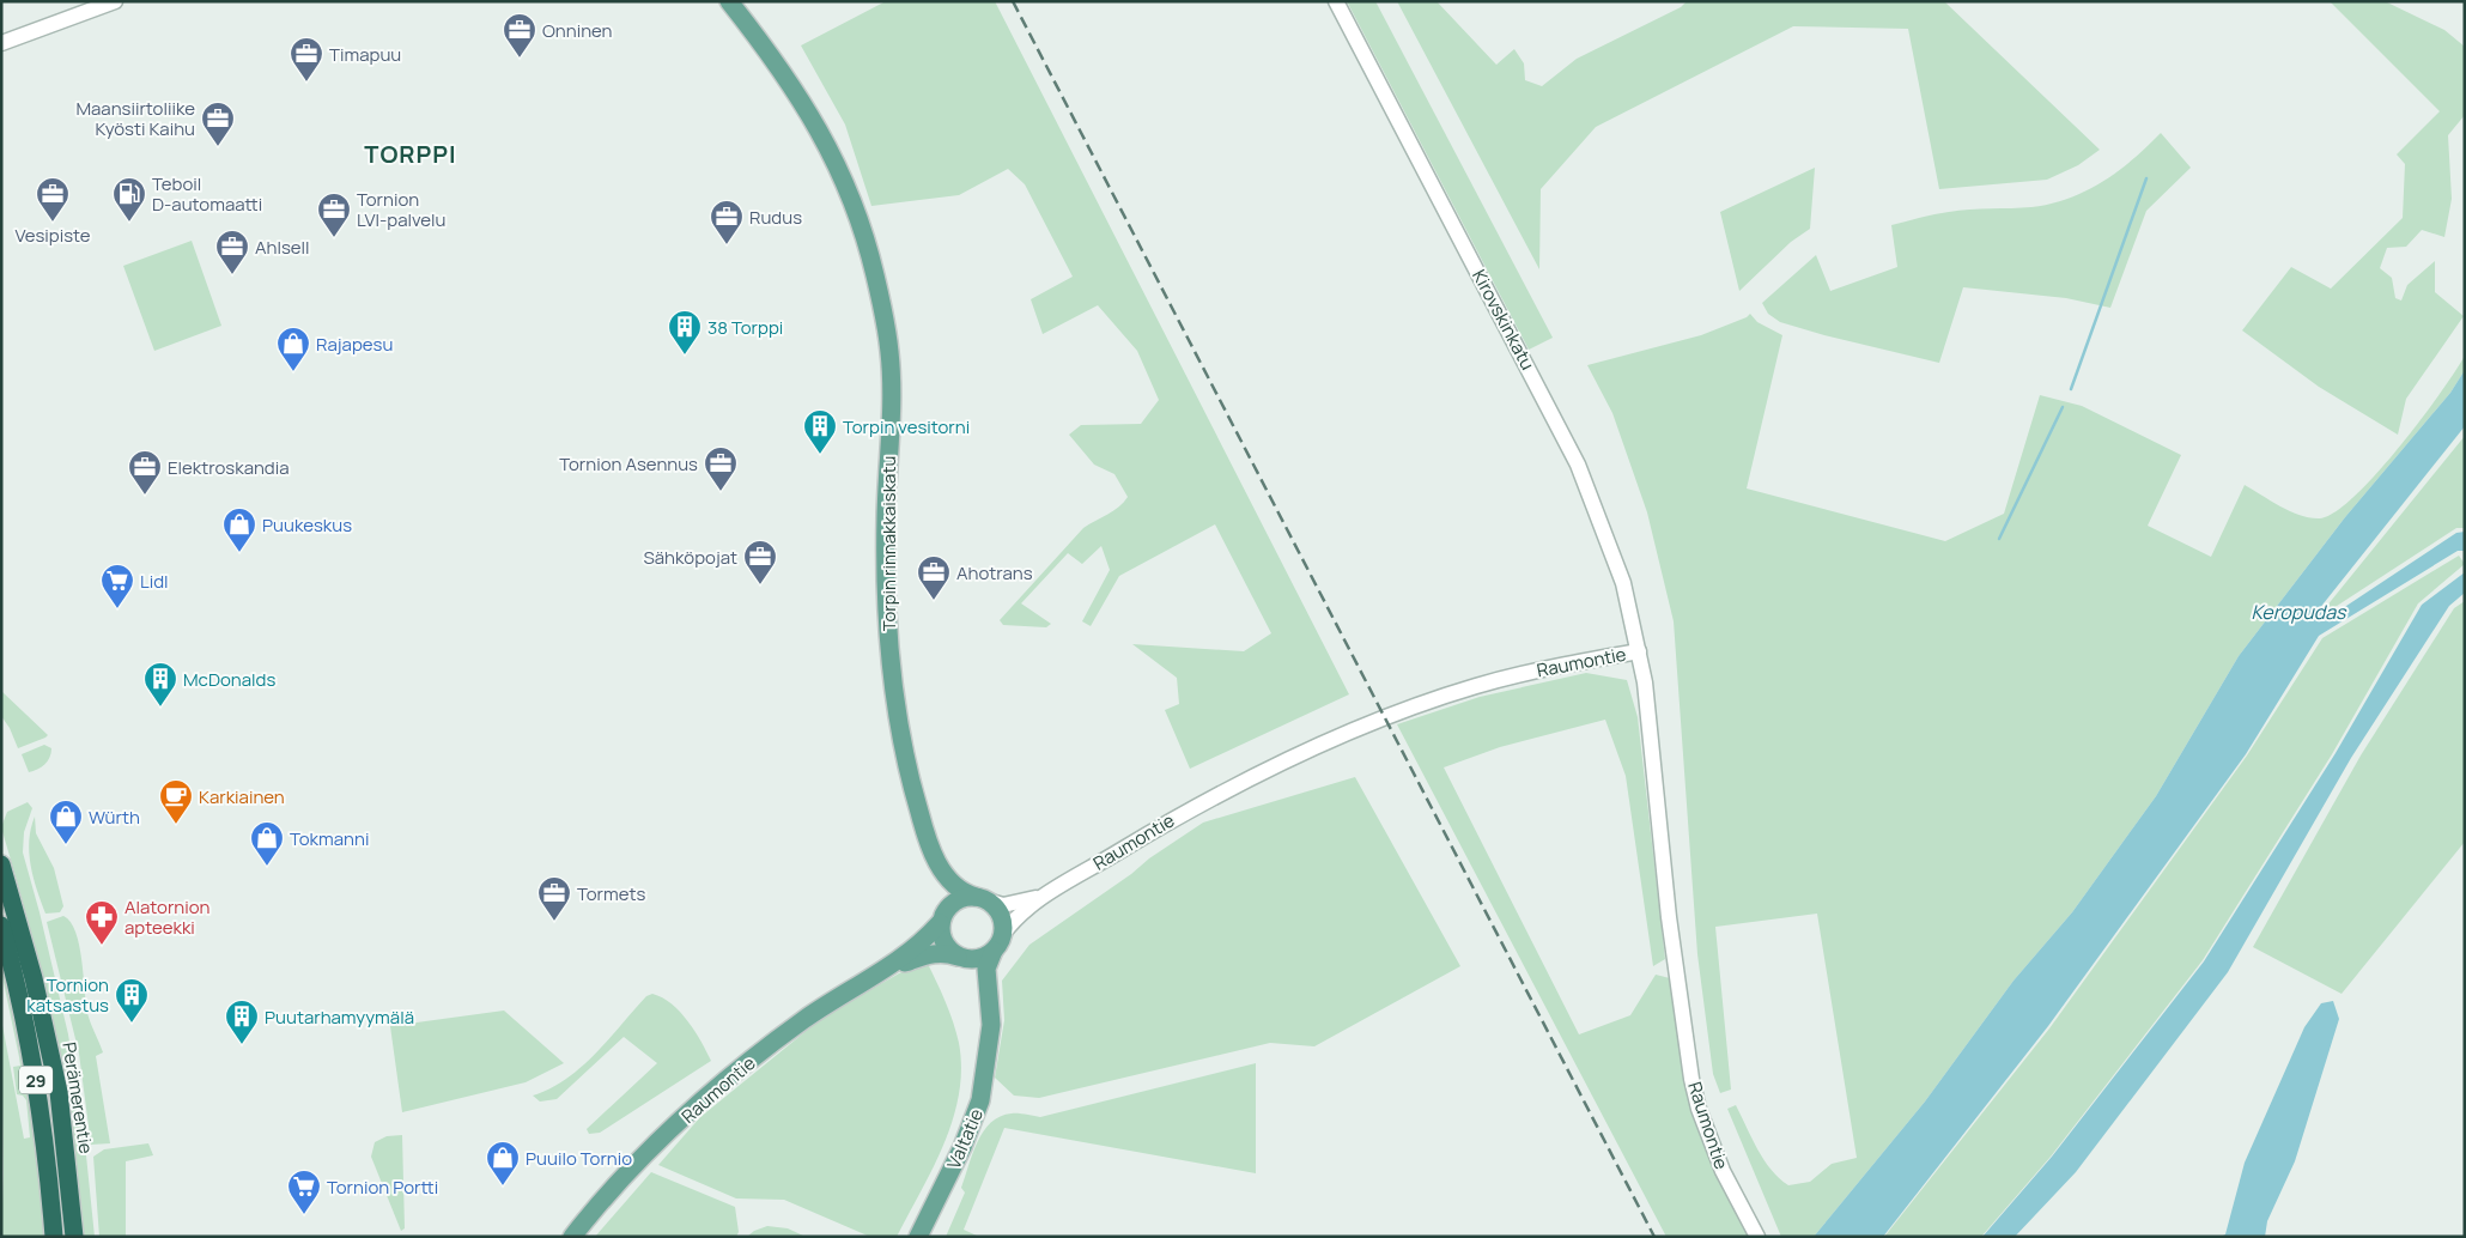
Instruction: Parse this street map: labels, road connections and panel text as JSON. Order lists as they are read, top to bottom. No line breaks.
{"streets":{"highway":["29","Perämerentie"],"main road":["Torpin rinnakkaiskatu","Raumontie","Valtatie"],"street":["Kirovskinkatu"]},"crossings":[["Kirovskinkatu","Raumontie"],["Torpin rinnakkaiskatu","Raumontie"],["Torpin rinnakkaiskatu","Valtatie"],["Raumontie","Valtatie"]],"districts":["TORPPI"],"water":["Keropudas"],"places":{"office":["Onninen","Timapuu","Maansiirtoliike Kyösti Kaihu","Vesipiste","Tornion LVI-palvelu","Rudus","Ahlsell","Tornion Asennus","Elektroskandia","Sähköpojat","Ahotrans","Tormets"],"fuel station":["Teboil D-automaatti"],"building":["38 Torppi","Torpin vesitorni","McDonalds","Tornion katsastus","Puutarhamyymälä"],"shop":["Rajapesu","Puukeskus","Würth","Tokmanni","Puuilo Tornio"],"supermarket":["Lidl","Tornion Portti"],"cafe":["Karkiainen"],"pharmacy":["Alatornion apteekki"]}}
